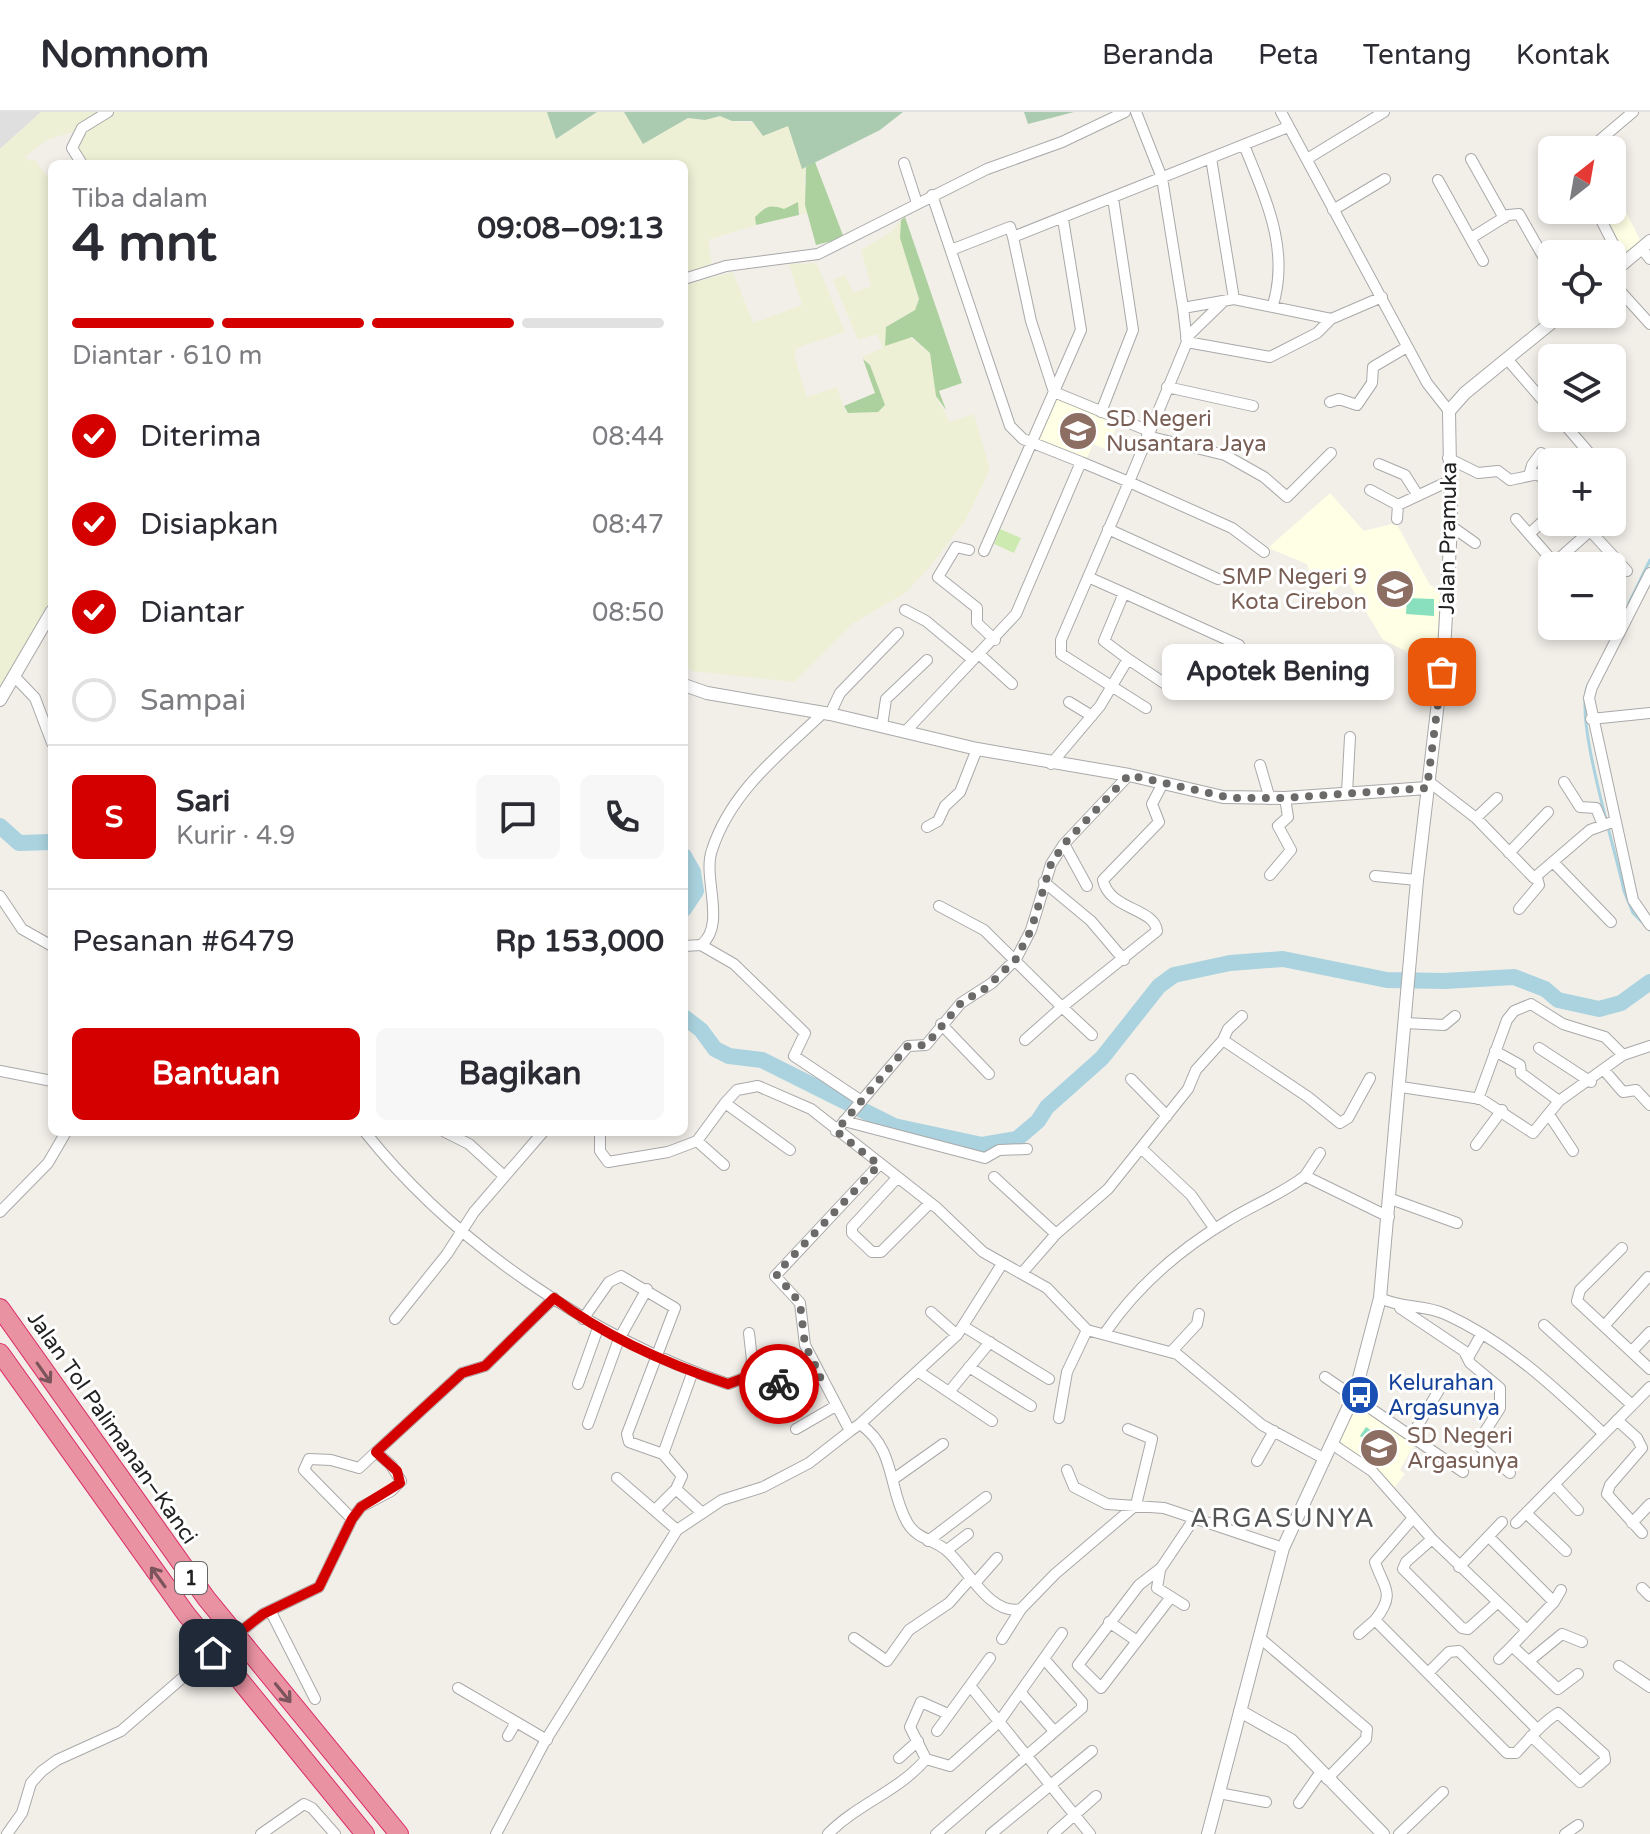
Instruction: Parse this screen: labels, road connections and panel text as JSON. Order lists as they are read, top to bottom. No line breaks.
{"streets":{"highway":["Jalan Tol Palimanan–Kanci","1"],"street":["Jalan Pramuka"]},"districts":["ARGASUNYA"],"places":{"school or university":["SD Negeri Nusantara Jaya","SMP Negeri 9 Kota Cirebon","SD Negeri Argasunya"],"other":["Apotek Bening"],"bus stop":["Kelurahan Argasunya"]},"north":"top right","page":{"header":"Nomnom","nav":["Beranda","Peta","Tentang","Kontak"],"map_buttons":["+","−"],"heading":["4 mnt","Tiba dalam","09:08–09:13"],"panel":["Sari","Kurir · 4.9","Pesanan #6479","Rp 153,000"],"bar":"Diantar · 610 m","list":[["Diterima","08:44"],["Disiapkan","08:47"],["Diantar","08:50"],"Sampai"],"bubble":"Apotek Bening","round":"S","buttons":["Bantuan","Bagikan"]}}
